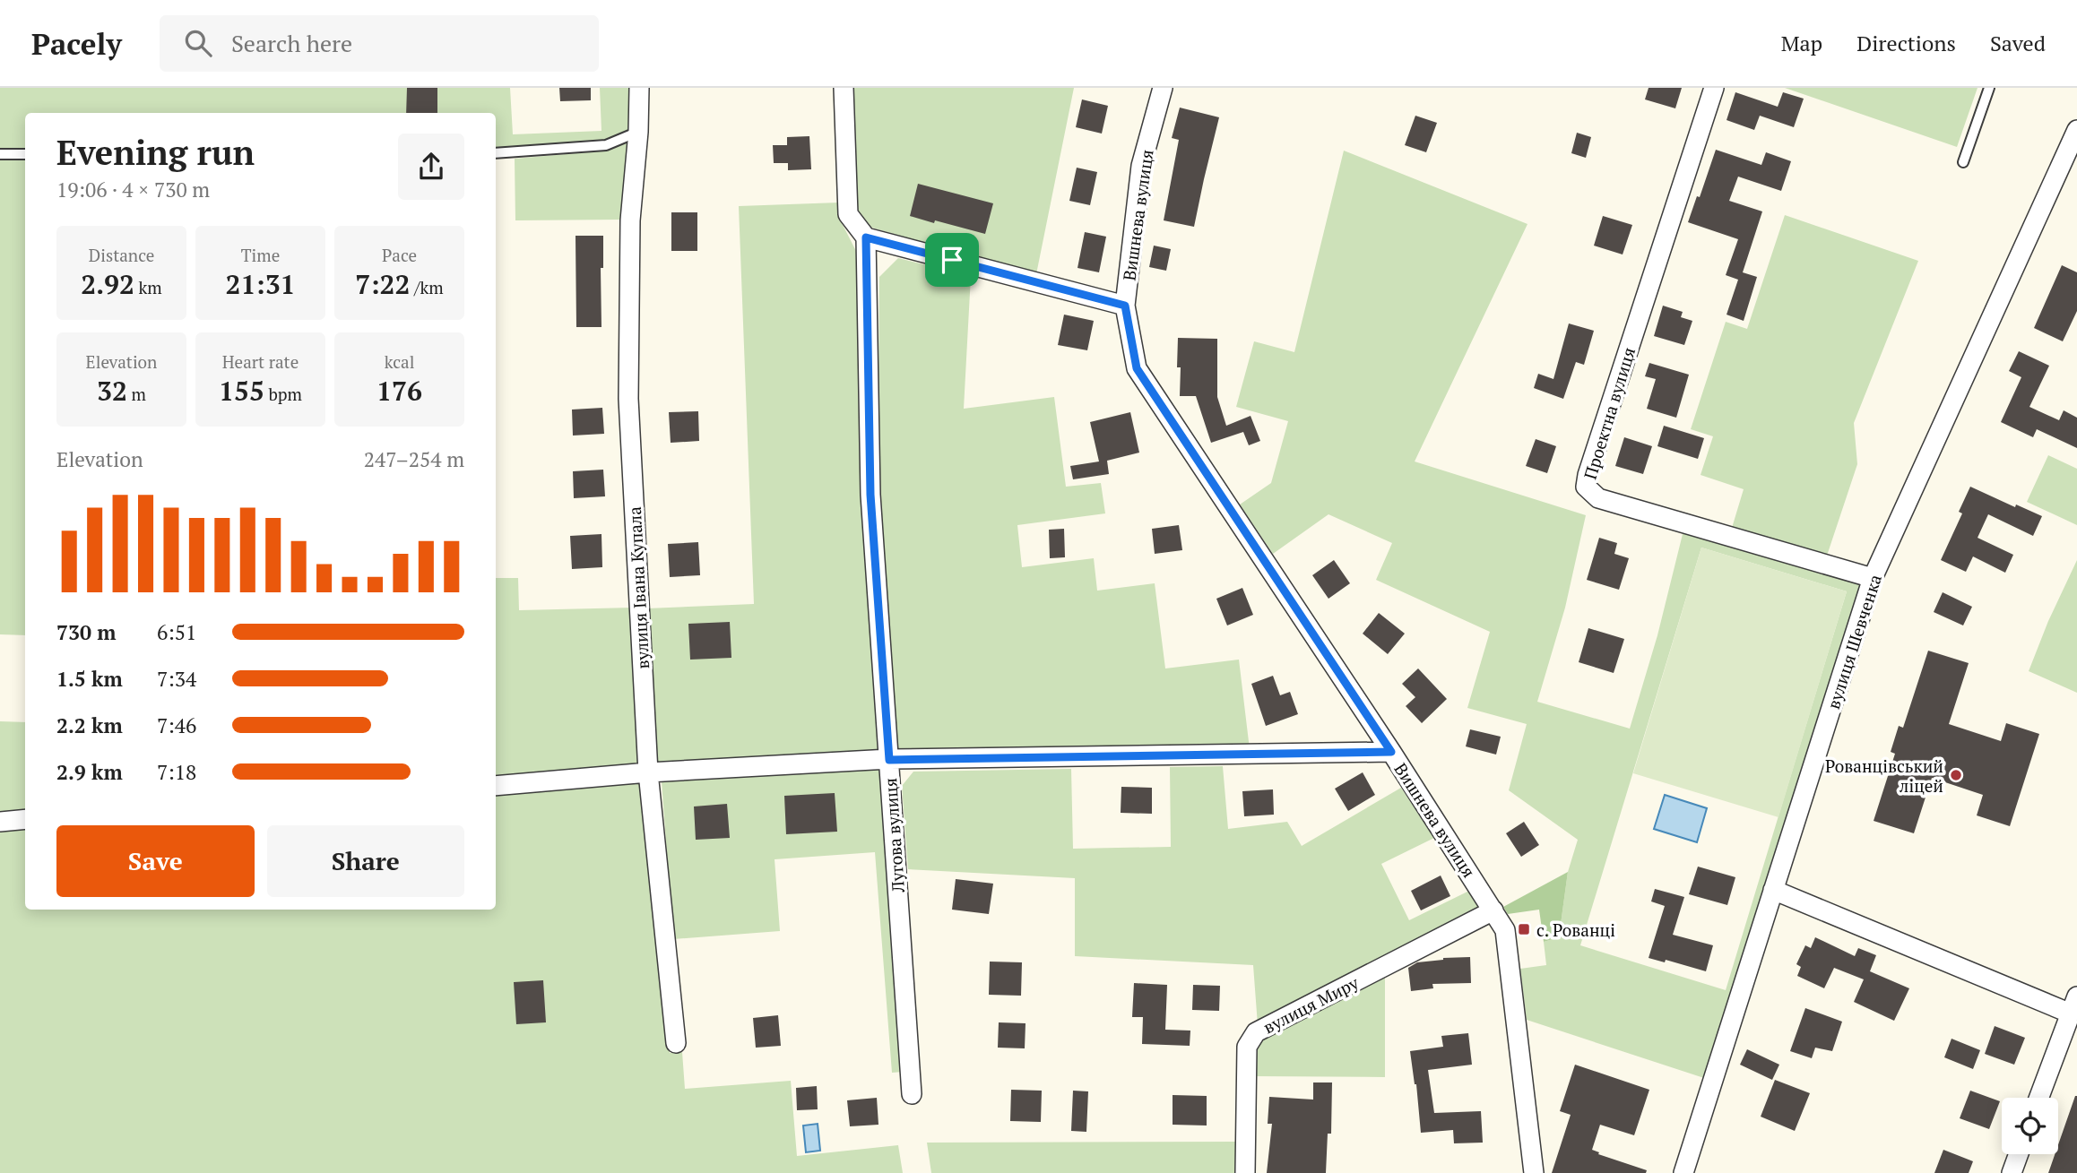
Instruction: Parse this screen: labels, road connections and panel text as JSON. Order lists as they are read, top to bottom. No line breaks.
{"streets":{"street":["Вишнева вулиця","Проектна вулиця","вулиця Івана Купала","вулиця Шевченка","Лугова вулиця","вулиця Миру"]},"crossings":[["Вишнева вулиця","вулиця Миру"],["Проектна вулиця","вулиця Шевченка"]],"places":{"other":["Рованцівський ліцей"],"transit":["с. Рованці"]},"page":{"header":"Pacely","search":"Search here","nav":["Map","Directions","Saved"],"heading":["Evening run","19:06 · 4 × 730 m"],"stats":[["Distance","2.92 km"],["Time","21:31"],["Pace","7:22 /km"],["Elevation","32 m"],["Heart rate","155 bpm"],["kcal","176"]],"chart":["Elevation","247–254 m"],"list":[{"name":"730 m","note":"6:51"},{"name":"1.5 km","note":"7:34"},{"name":"2.2 km","note":"7:46"},{"name":"2.9 km","note":"7:18"}],"buttons":["Save","Share"]}}
